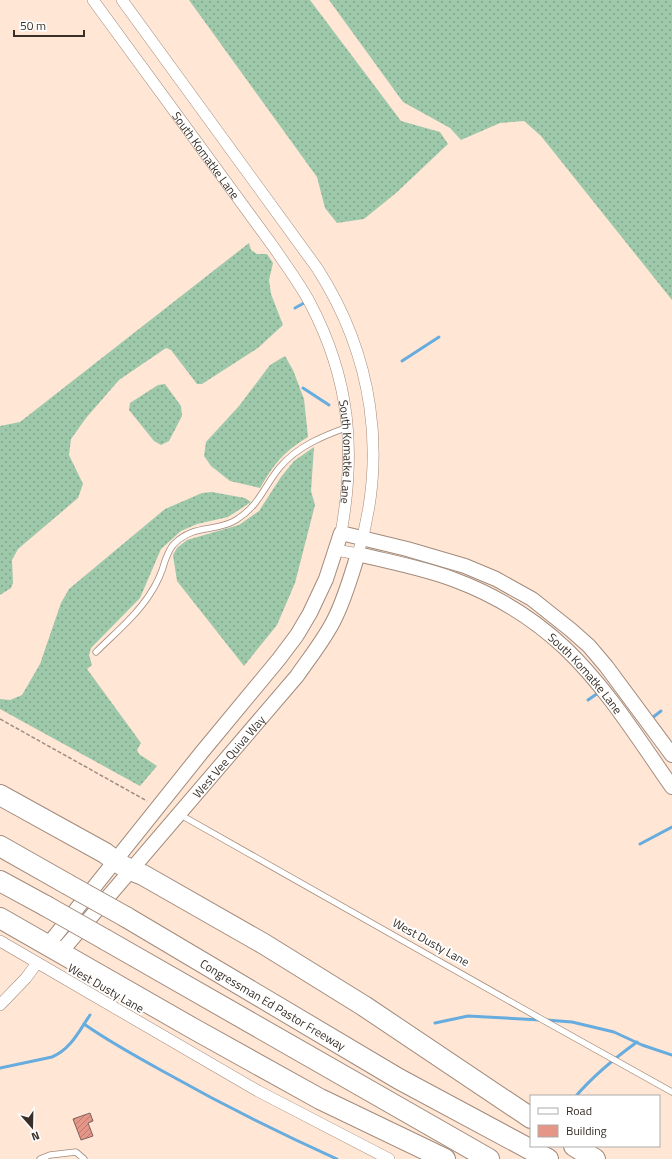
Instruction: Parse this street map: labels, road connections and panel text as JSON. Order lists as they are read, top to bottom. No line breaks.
{"streets":{"highway":["Congressman Ed Pastor Freeway"],"street":["South Komatke Lane","West Vee Quiva Way","West Dusty Lane"]},"crossings":[["South Komatke Lane","West Vee Quiva Way"],["West Vee Quiva Way","West Dusty Lane"]],"legend":["Road","Building"],"scale_bar":"50 m","north":"bottom"}
